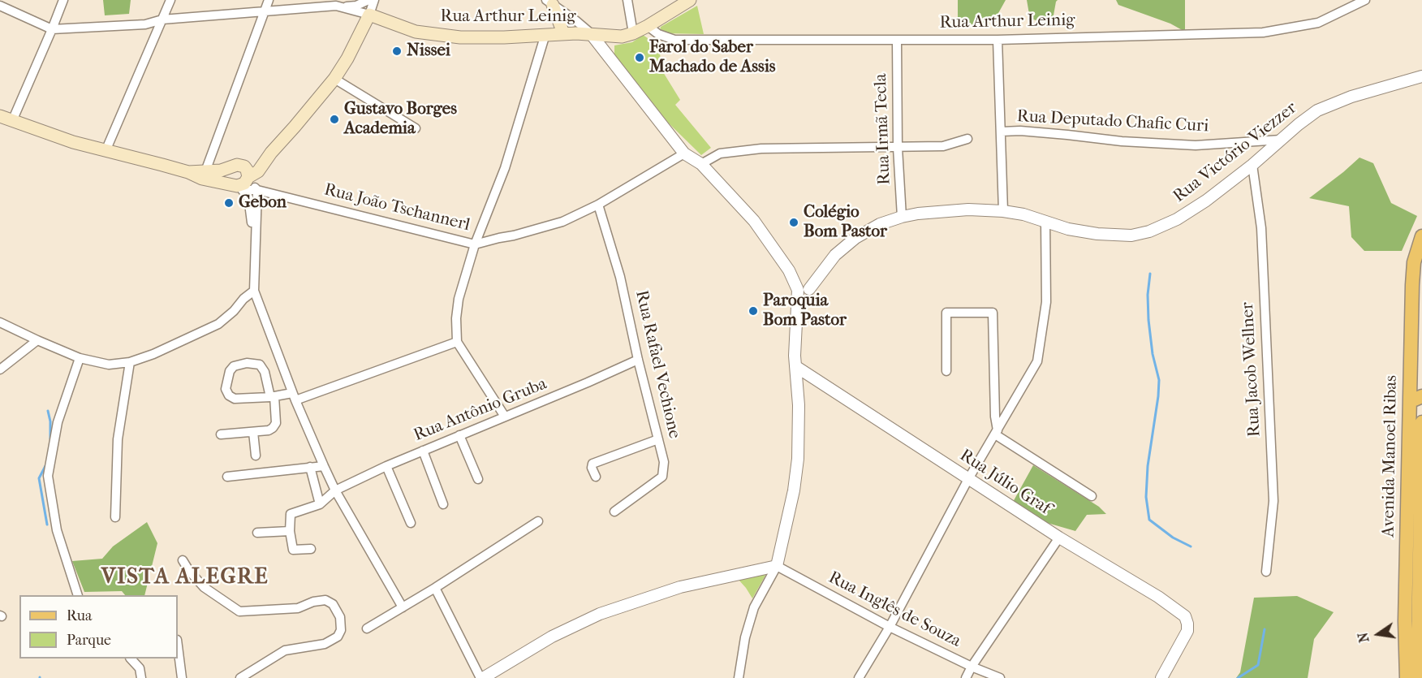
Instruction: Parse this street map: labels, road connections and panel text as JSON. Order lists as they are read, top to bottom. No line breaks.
{"streets":{"main road":["Rua Arthur Leinig","Rua João Tschannerl","Avenida Manoel Ribas"],"street":["Rua Deputado Chafic Curi","Rua Irmã Tecla","Rua Victório Viezzer","Rua Rafael Vechione","Rua Jacob Wellner","Rua Antônio Gruba","Rua Júlio Graf","Rua Inglês de Souza"]},"crossings":[["Rua Arthur Leinig","Rua Irmã Tecla"],["Rua Deputado Chafic Curi","Rua Victório Viezzer"],["Rua Irmã Tecla","Rua Victório Viezzer"],["Rua Victório Viezzer","Rua Jacob Wellner"],["Rua João Tschannerl","Rua Rafael Vechione"],["Rua Rafael Vechione","Rua Antônio Gruba"]],"districts":["VISTA ALEGRE"],"places":["Nissei","Farol do Saber Machado de Assis","Gustavo Borges Academia","Gebon","Colégio Bom Pastor","Paroquia Bom Pastor"],"legend":["Rua","Parque"],"north":"left"}
